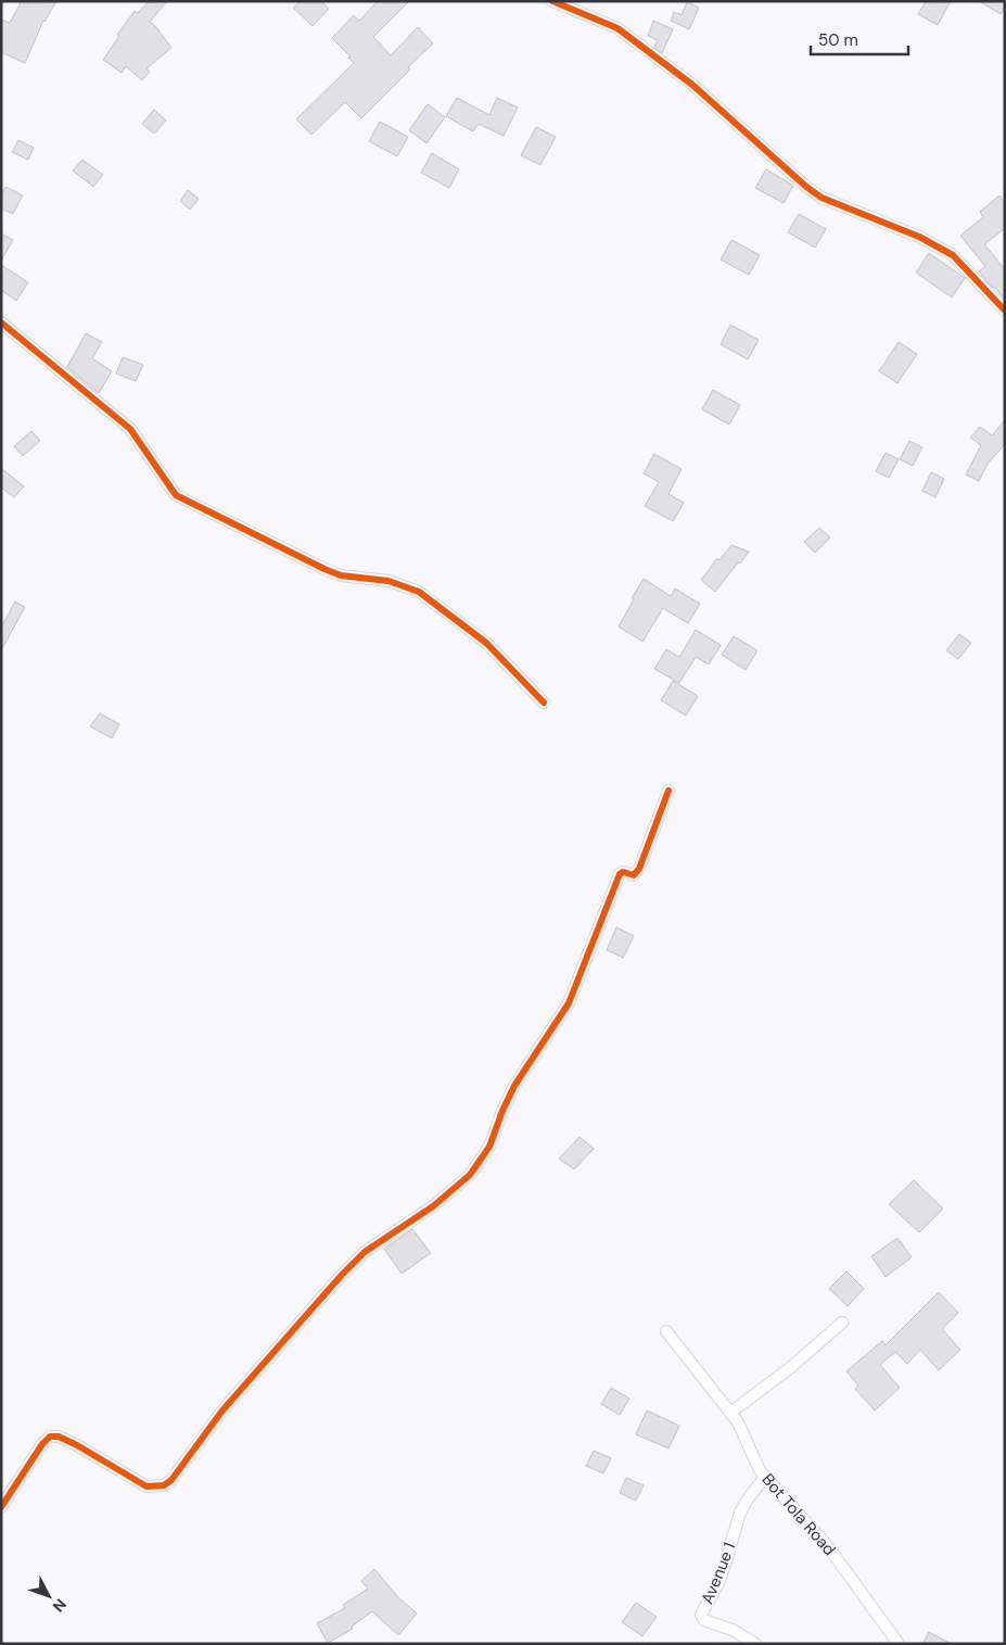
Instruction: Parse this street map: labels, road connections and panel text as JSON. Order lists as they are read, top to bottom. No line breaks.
{"streets":{"street":["Bot Tola Road","Avenue 1"]},"crossings":[["Bot Tola Road","Avenue 1"]],"scale_bar":"50 m","north":"bottom right"}
